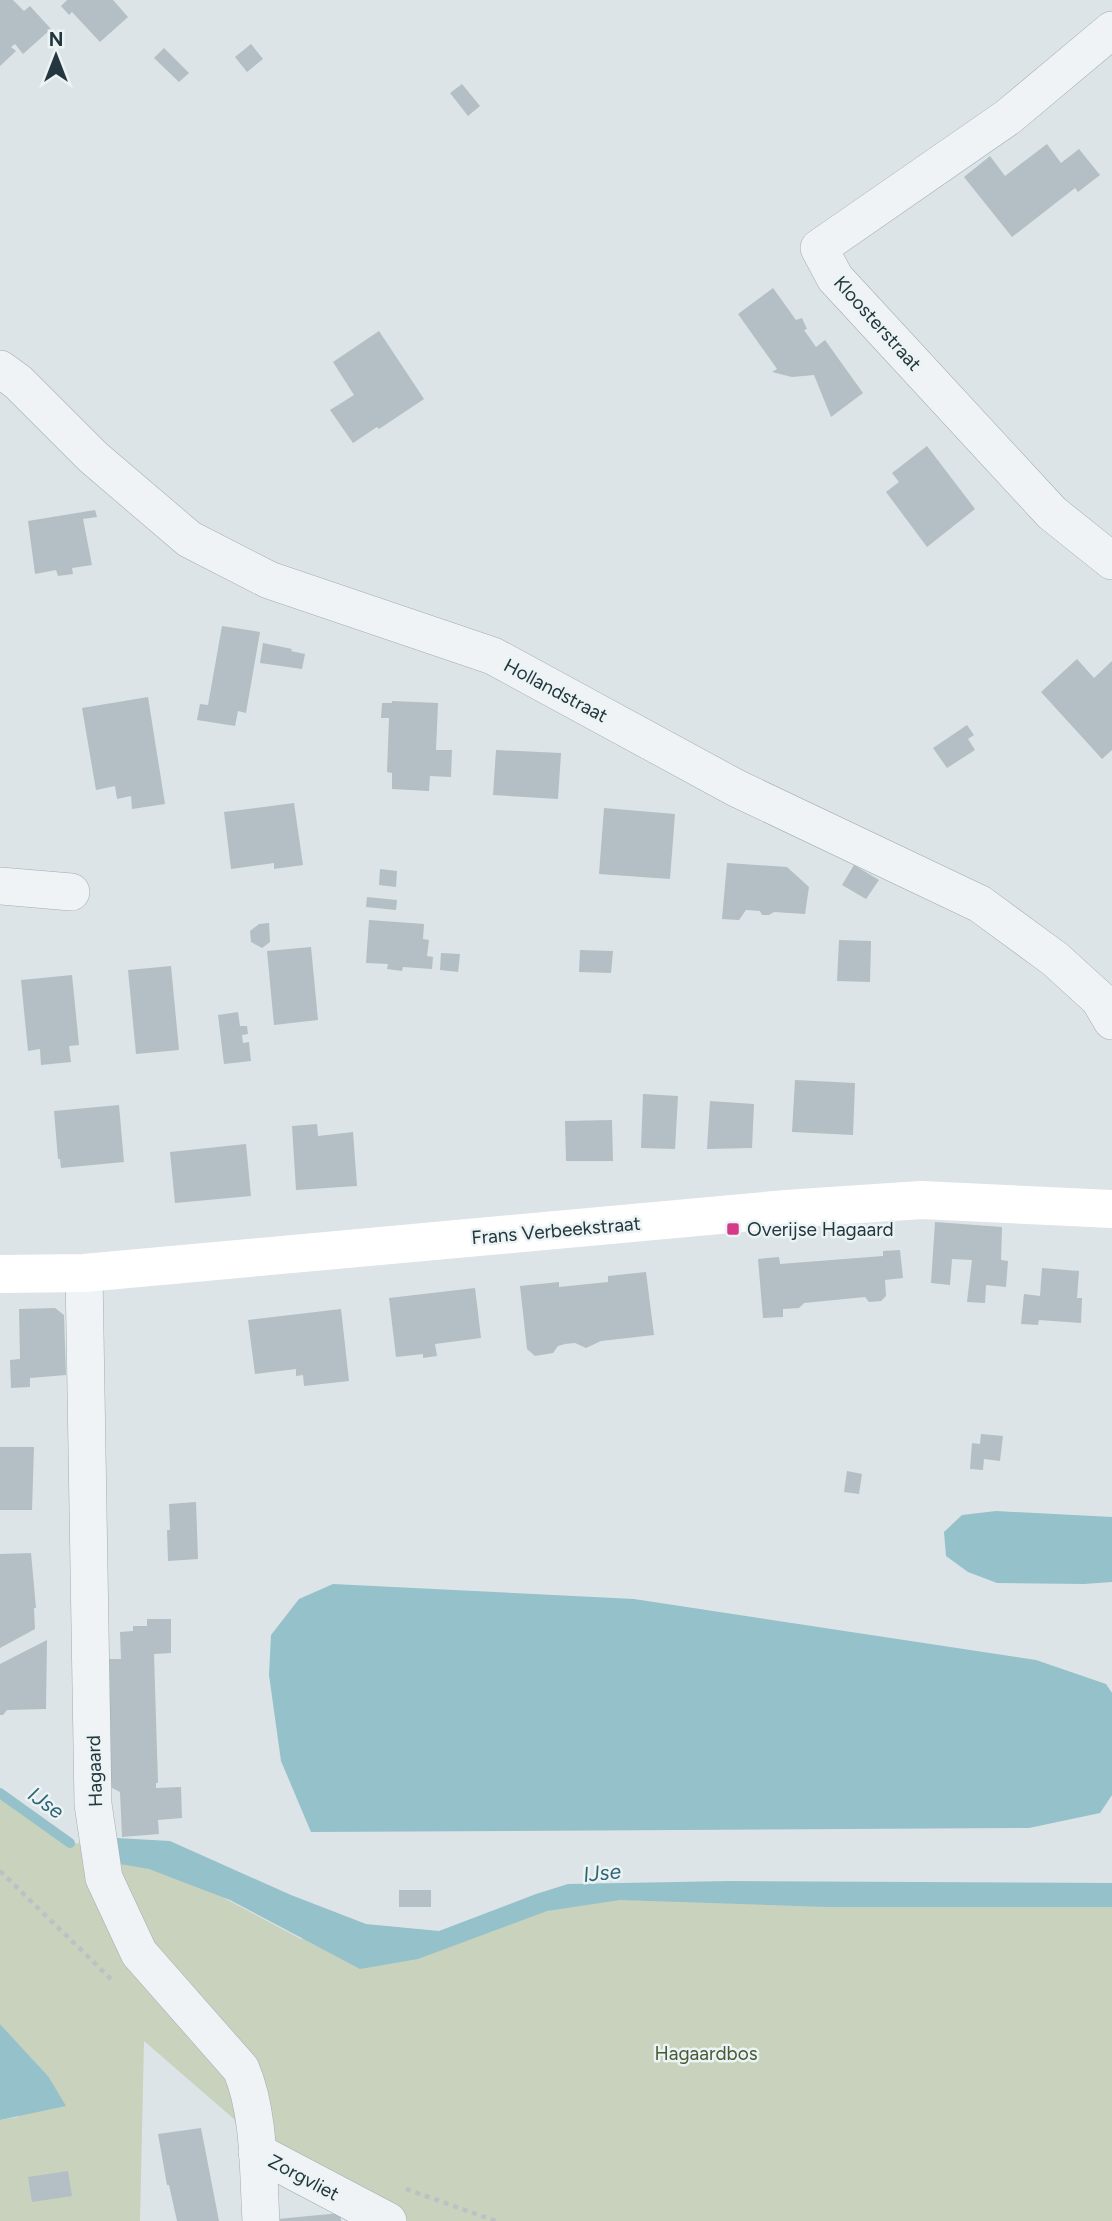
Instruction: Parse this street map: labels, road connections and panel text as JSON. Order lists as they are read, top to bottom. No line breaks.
{"streets":{"main road":["Frans Verbeekstraat"],"street":["Kloosterstraat","Hollandstraat","Hagaard","Zorgvliet"]},"crossings":[["Frans Verbeekstraat","Hagaard"],["Hagaard","Zorgvliet"]],"water":["IJse"],"parks":["Hagaardbos"],"places":{"transit":["Overijse Hagaard"]},"north":"top"}
